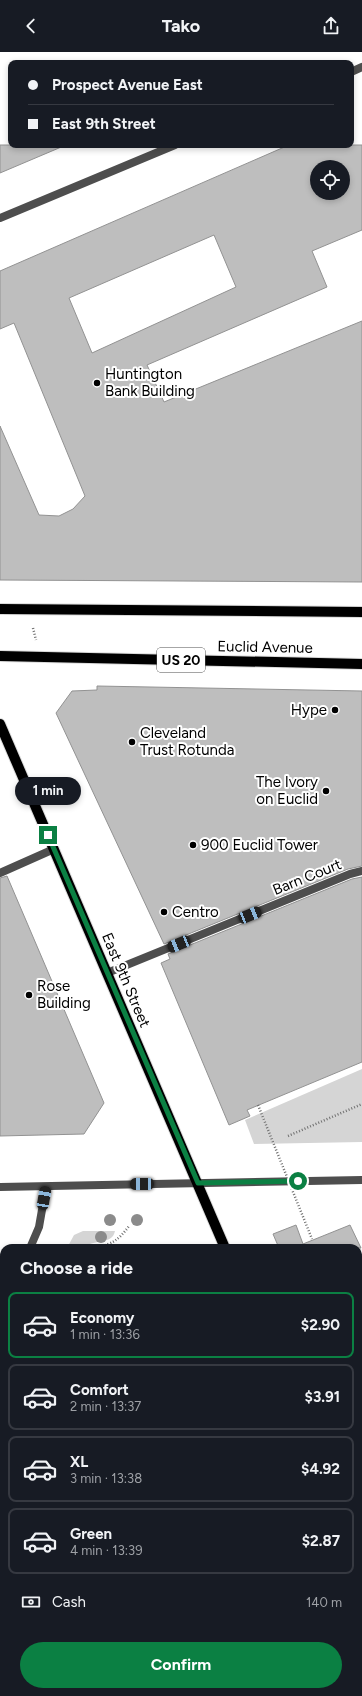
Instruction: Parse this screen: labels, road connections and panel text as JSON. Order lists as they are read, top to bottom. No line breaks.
{"streets":{"main road":["Euclid Avenue","US 20","East 9th Street"],"street":["Barn Court"]},"crossings":[["Barn Court","East 9th Street"]],"places":["Huntington Bank Building","Hype","Cleveland Trust Rotunda","The Ivory on Euclid","900 Euclid Tower","Centro","Rose Building"],"page":{"header":"Tako","banner":["Prospect Avenue East","East 9th Street"],"bubble":"1 min","heading":"Choose a ride","list":[{"name":"Economy","note":"1 min · 13:36","value":"$2.90"},{"name":"Comfort","note":"2 min · 13:37","value":"$3.91"},{"name":"XL","note":"3 min · 13:38","value":"$4.92"},{"name":"Green","note":"4 min · 13:39","value":"$2.87"}],"pay":["Cash","140 m"],"buttons":"Confirm"}}
